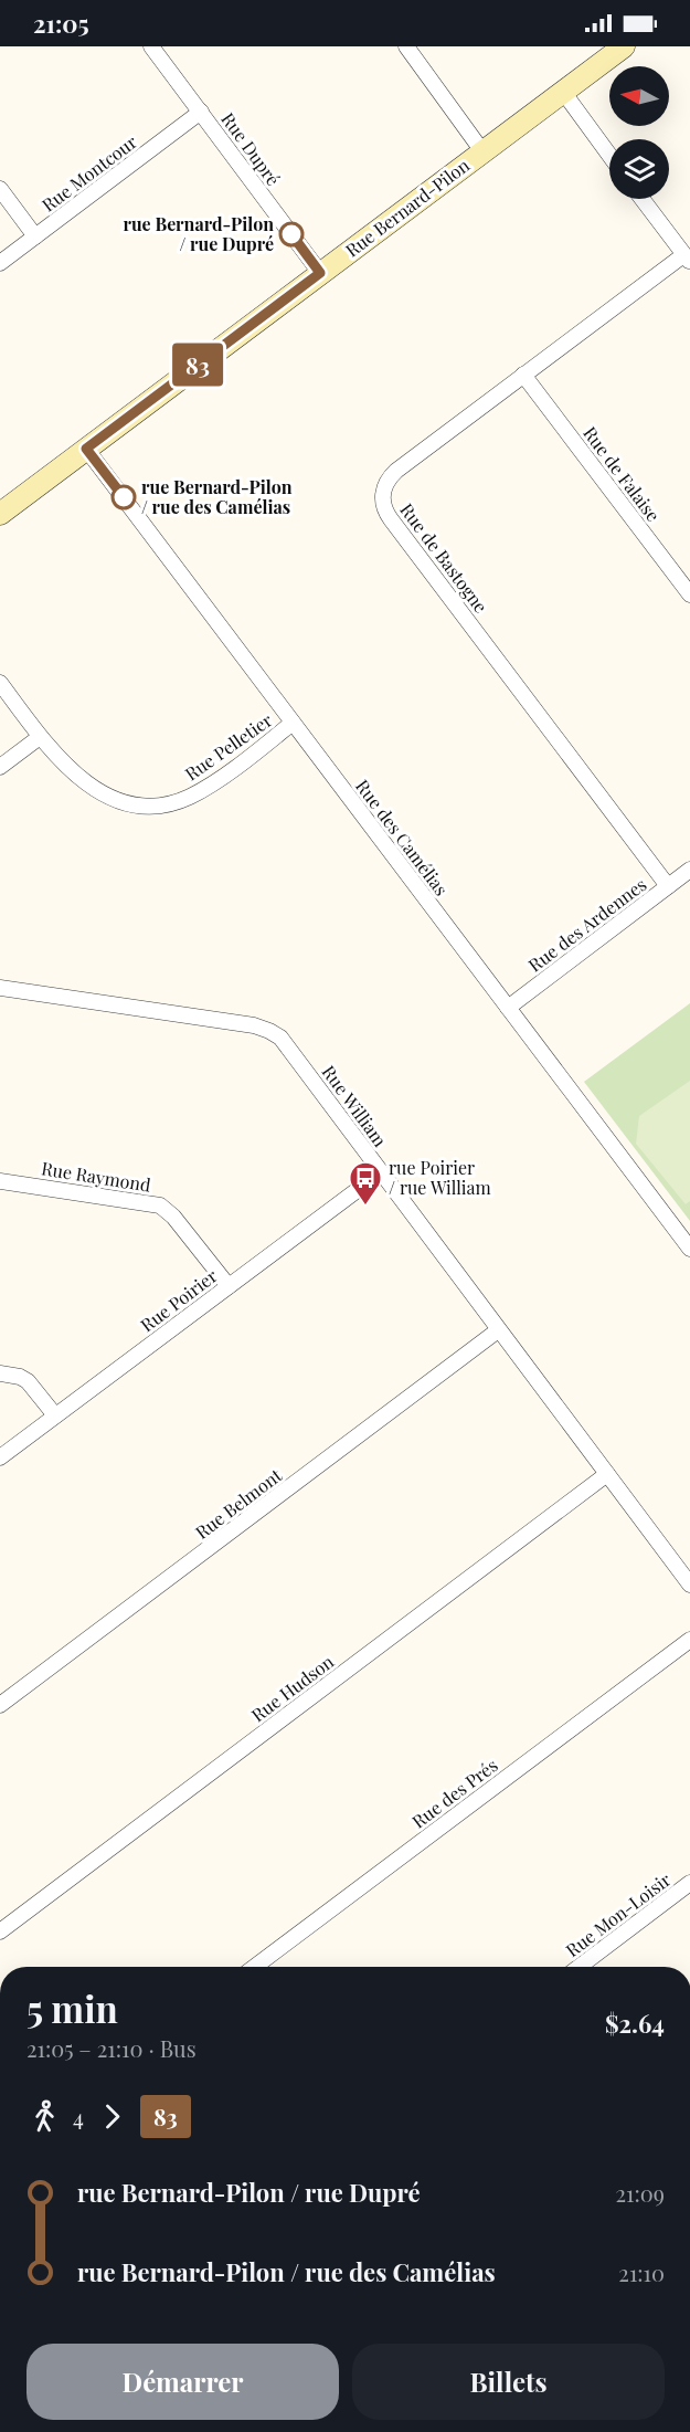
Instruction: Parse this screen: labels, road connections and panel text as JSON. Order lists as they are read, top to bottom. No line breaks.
{"streets":{"main road":["Rue Bernard-Pilon"],"street":["Rue Dupré","Rue Montcour","Rue de Falaise","Rue de Bastogne","Rue Pelletier","Rue des Camélias","Rue des Ardennes","Rue William","Rue Raymond","Rue Poirier","Rue Belmont","Rue Hudson","Rue des Prés","Rue Mon-Loisir"]},"crossings":[["Rue Dupré","Rue Montcour"],["Rue Dupré","Rue Bernard-Pilon"],["Rue Bernard-Pilon","Rue des Camélias"],["Rue de Falaise","Rue de Bastogne"],["Rue de Bastogne","Rue des Ardennes"],["Rue Pelletier","Rue des Camélias"],["Rue des Camélias","Rue des Ardennes"],["Rue William","Rue Poirier"],["Rue William","Rue Belmont"],["Rue William","Rue Hudson"],["Rue Raymond","Rue Poirier"]],"places":{"other":["rue Bernard-Pilon / rue Dupré","rue Bernard-Pilon / rue des Camélias"],"bus stop":["rue Poirier / rue William"]},"lines":["bus line 83"],"north":"left","page":{"status":"21:05","on_map":"83","heading":["5 min","21:05 – 21:10 · Bus","$2.64"],"legs":["4","83"],"list":[{"name":"rue Bernard-Pilon / rue Dupré","value":"21:09"},{"name":"rue Bernard-Pilon / rue des Camélias","value":"21:10"}],"buttons":["Démarrer","Billets"]}}
